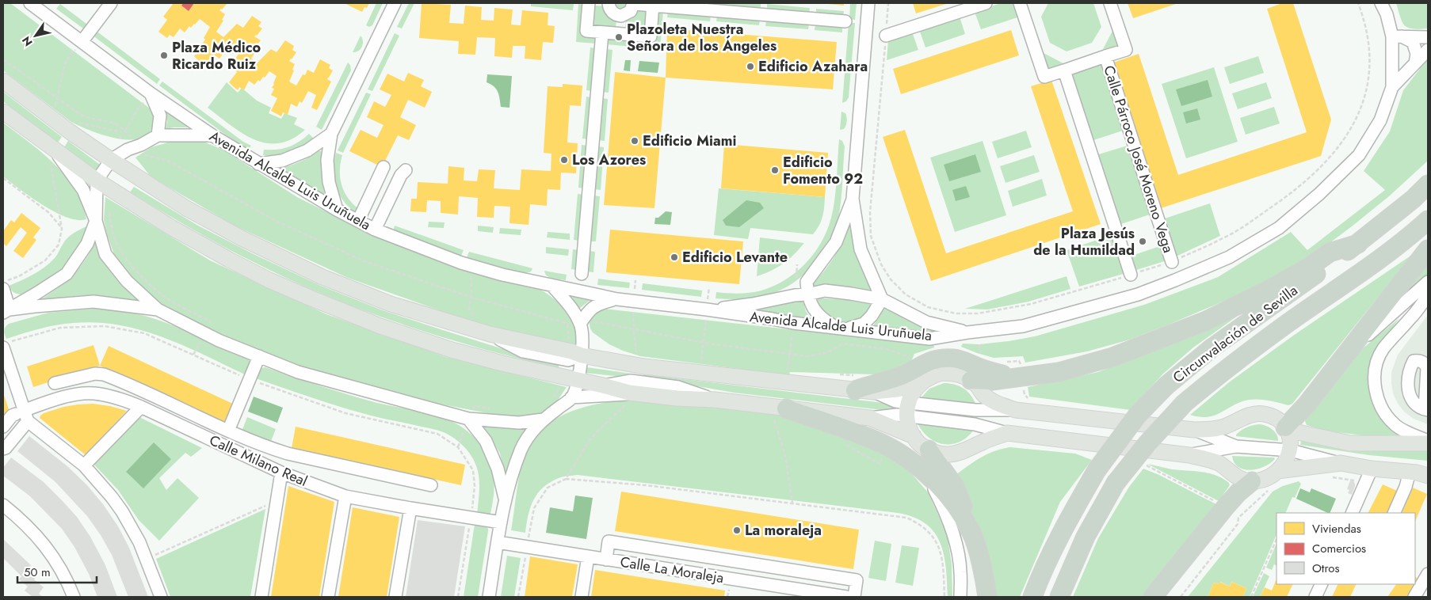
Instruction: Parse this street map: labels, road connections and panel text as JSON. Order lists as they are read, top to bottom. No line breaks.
{"streets":{"highway":["Circunvalación de Sevilla"],"street":["Calle Párroco José Moreno Vega","Avenida Alcalde Luis Uruñuela","Calle Milano Real","Calle La Moraleja"]},"places":["Plazoleta Nuestra Señora de los Ángeles","Plaza Médico Ricardo Ruiz","Edificio Azahara","Edificio Miami","Los Azores","Edificio Fomento 92","Plaza Jesús de la Humildad","Edificio Levante","La moraleja"],"legend":["Viviendas","Comercios","Otros"],"scale_bar":"50 m","north":"bottom left"}
